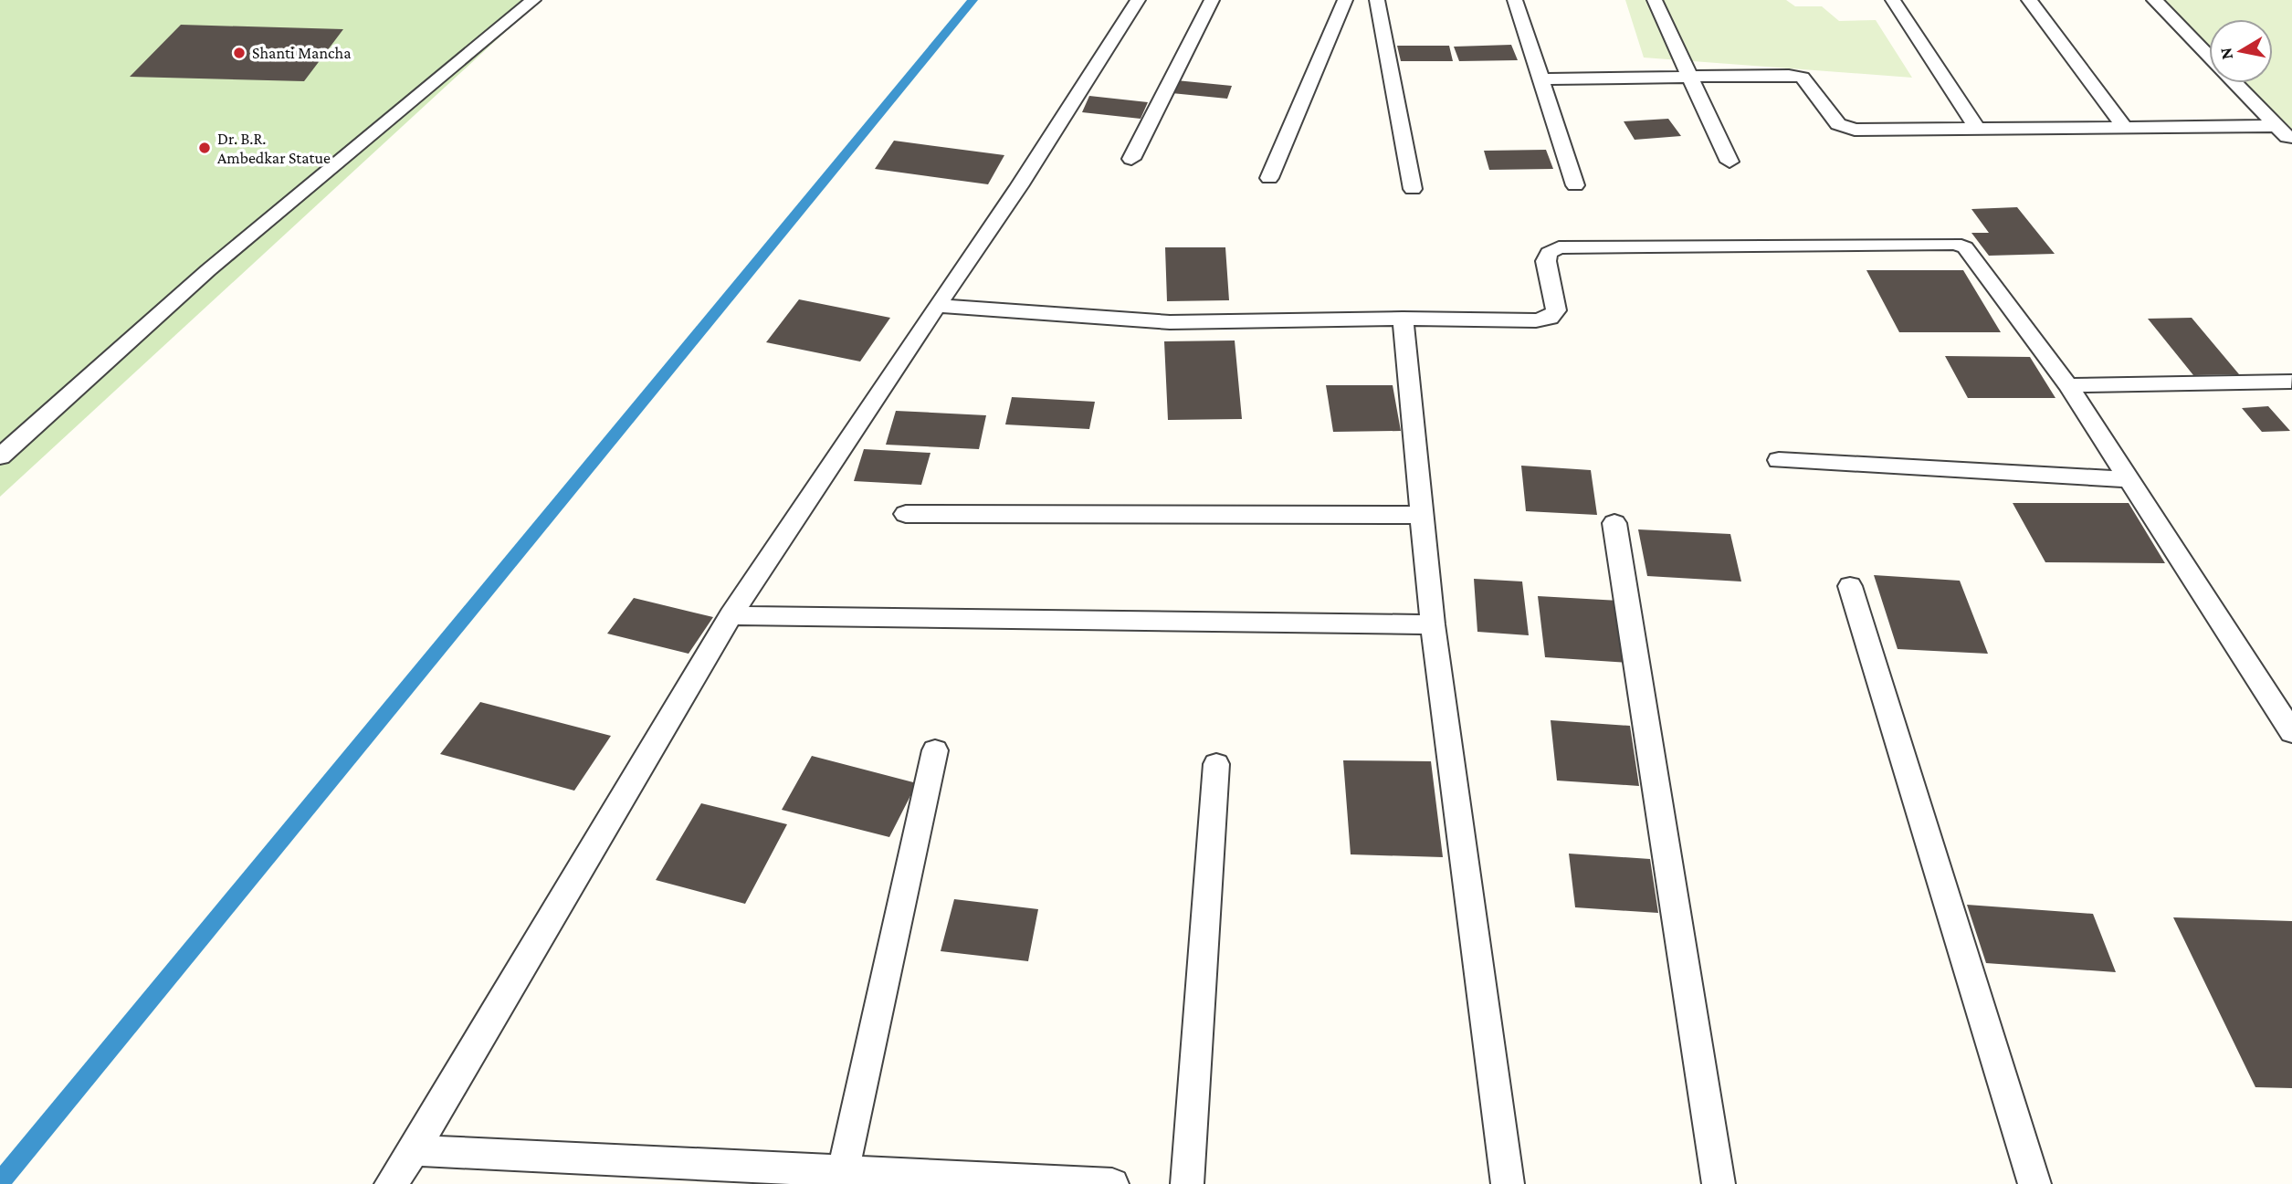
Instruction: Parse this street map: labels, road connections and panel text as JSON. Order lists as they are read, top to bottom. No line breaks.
{"places":["Shanti Mancha","Dr. B.R. Ambedkar Statue"],"north":"left"}
